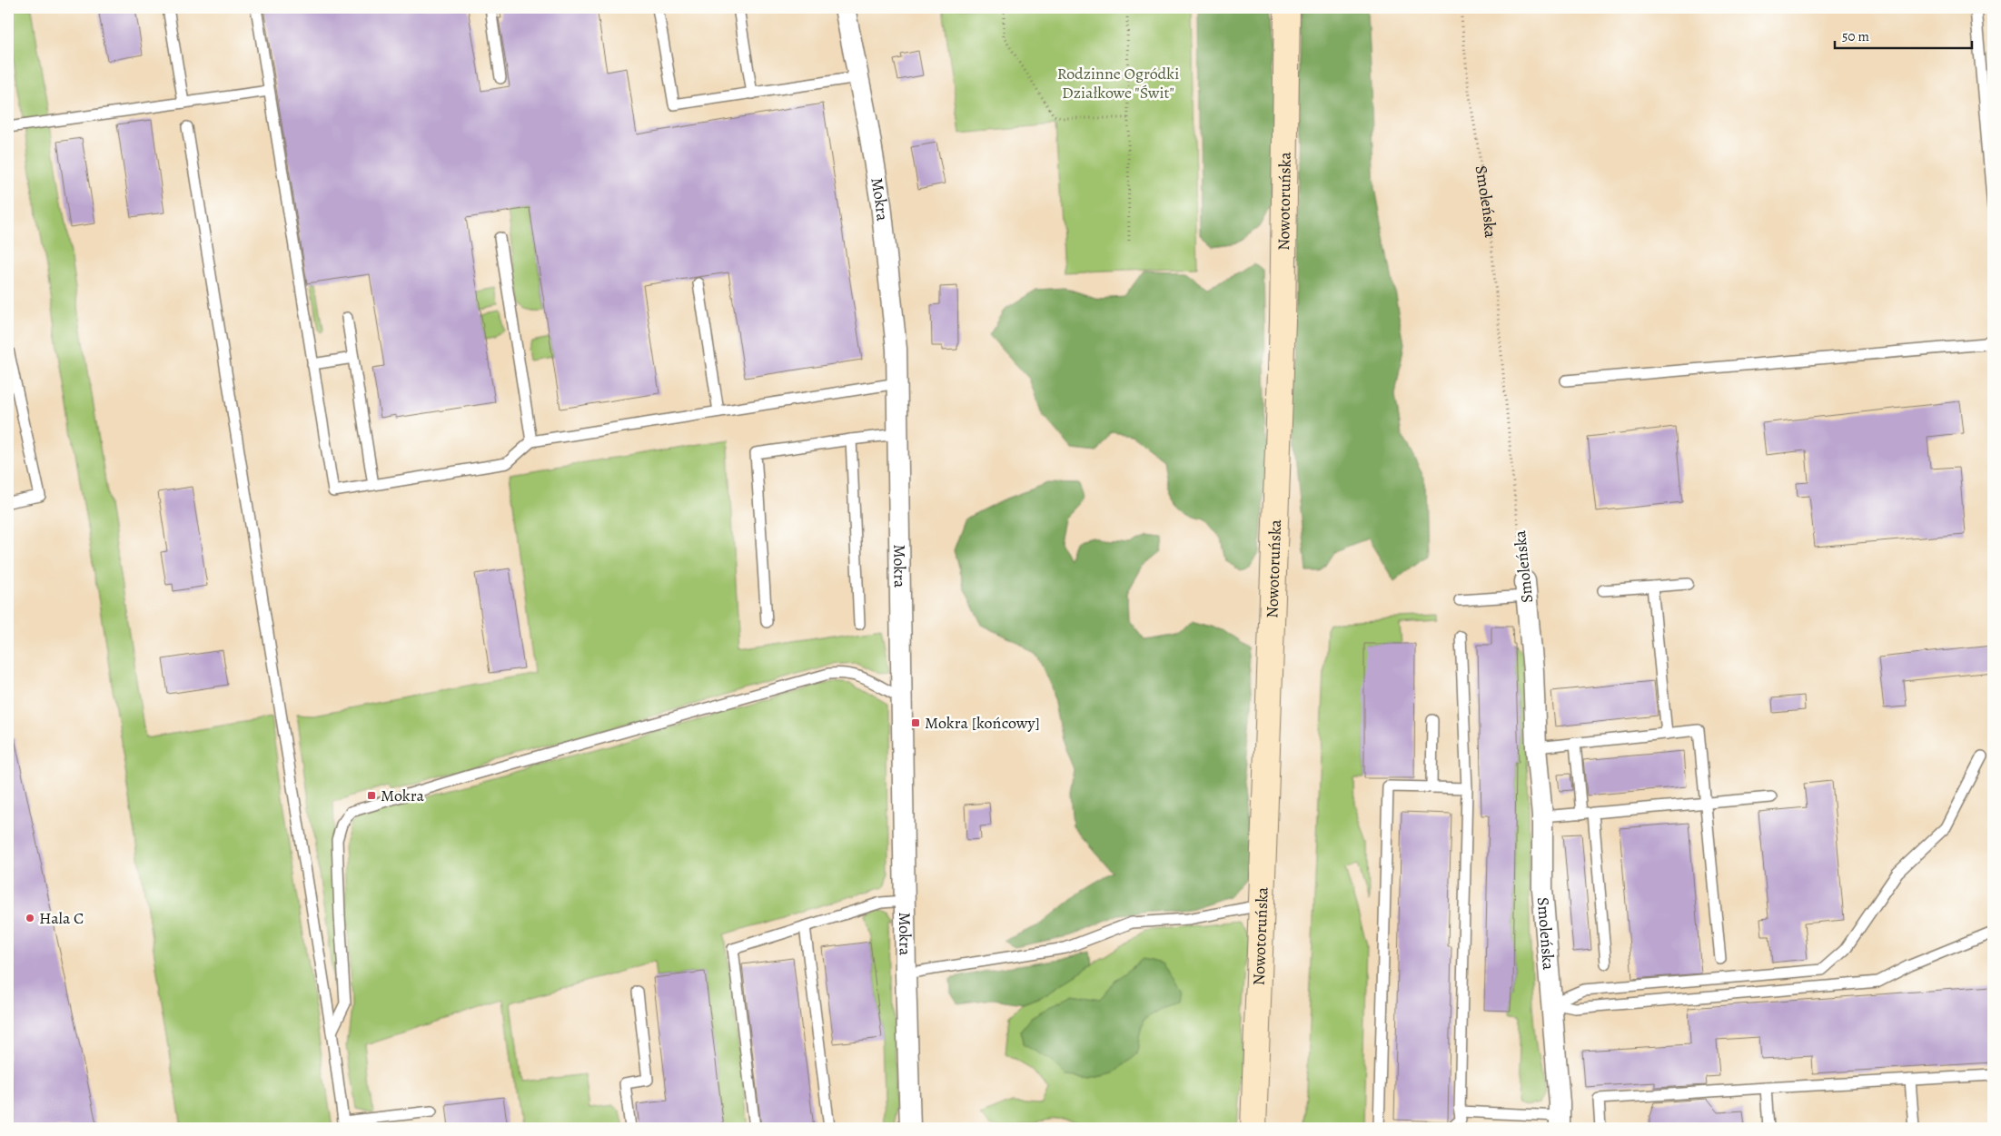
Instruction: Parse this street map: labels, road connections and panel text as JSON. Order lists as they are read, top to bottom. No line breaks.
{"streets":{"main road":["Nowotoruńska"],"street":["Mokra","Smoleńska"]},"parks":["Rodzinne Ogródki Działkowe \"Świt\""],"places":{"transit":["Mokra [końcowy]","Mokra"],"other":["Hala C"]},"scale_bar":"50 m"}
